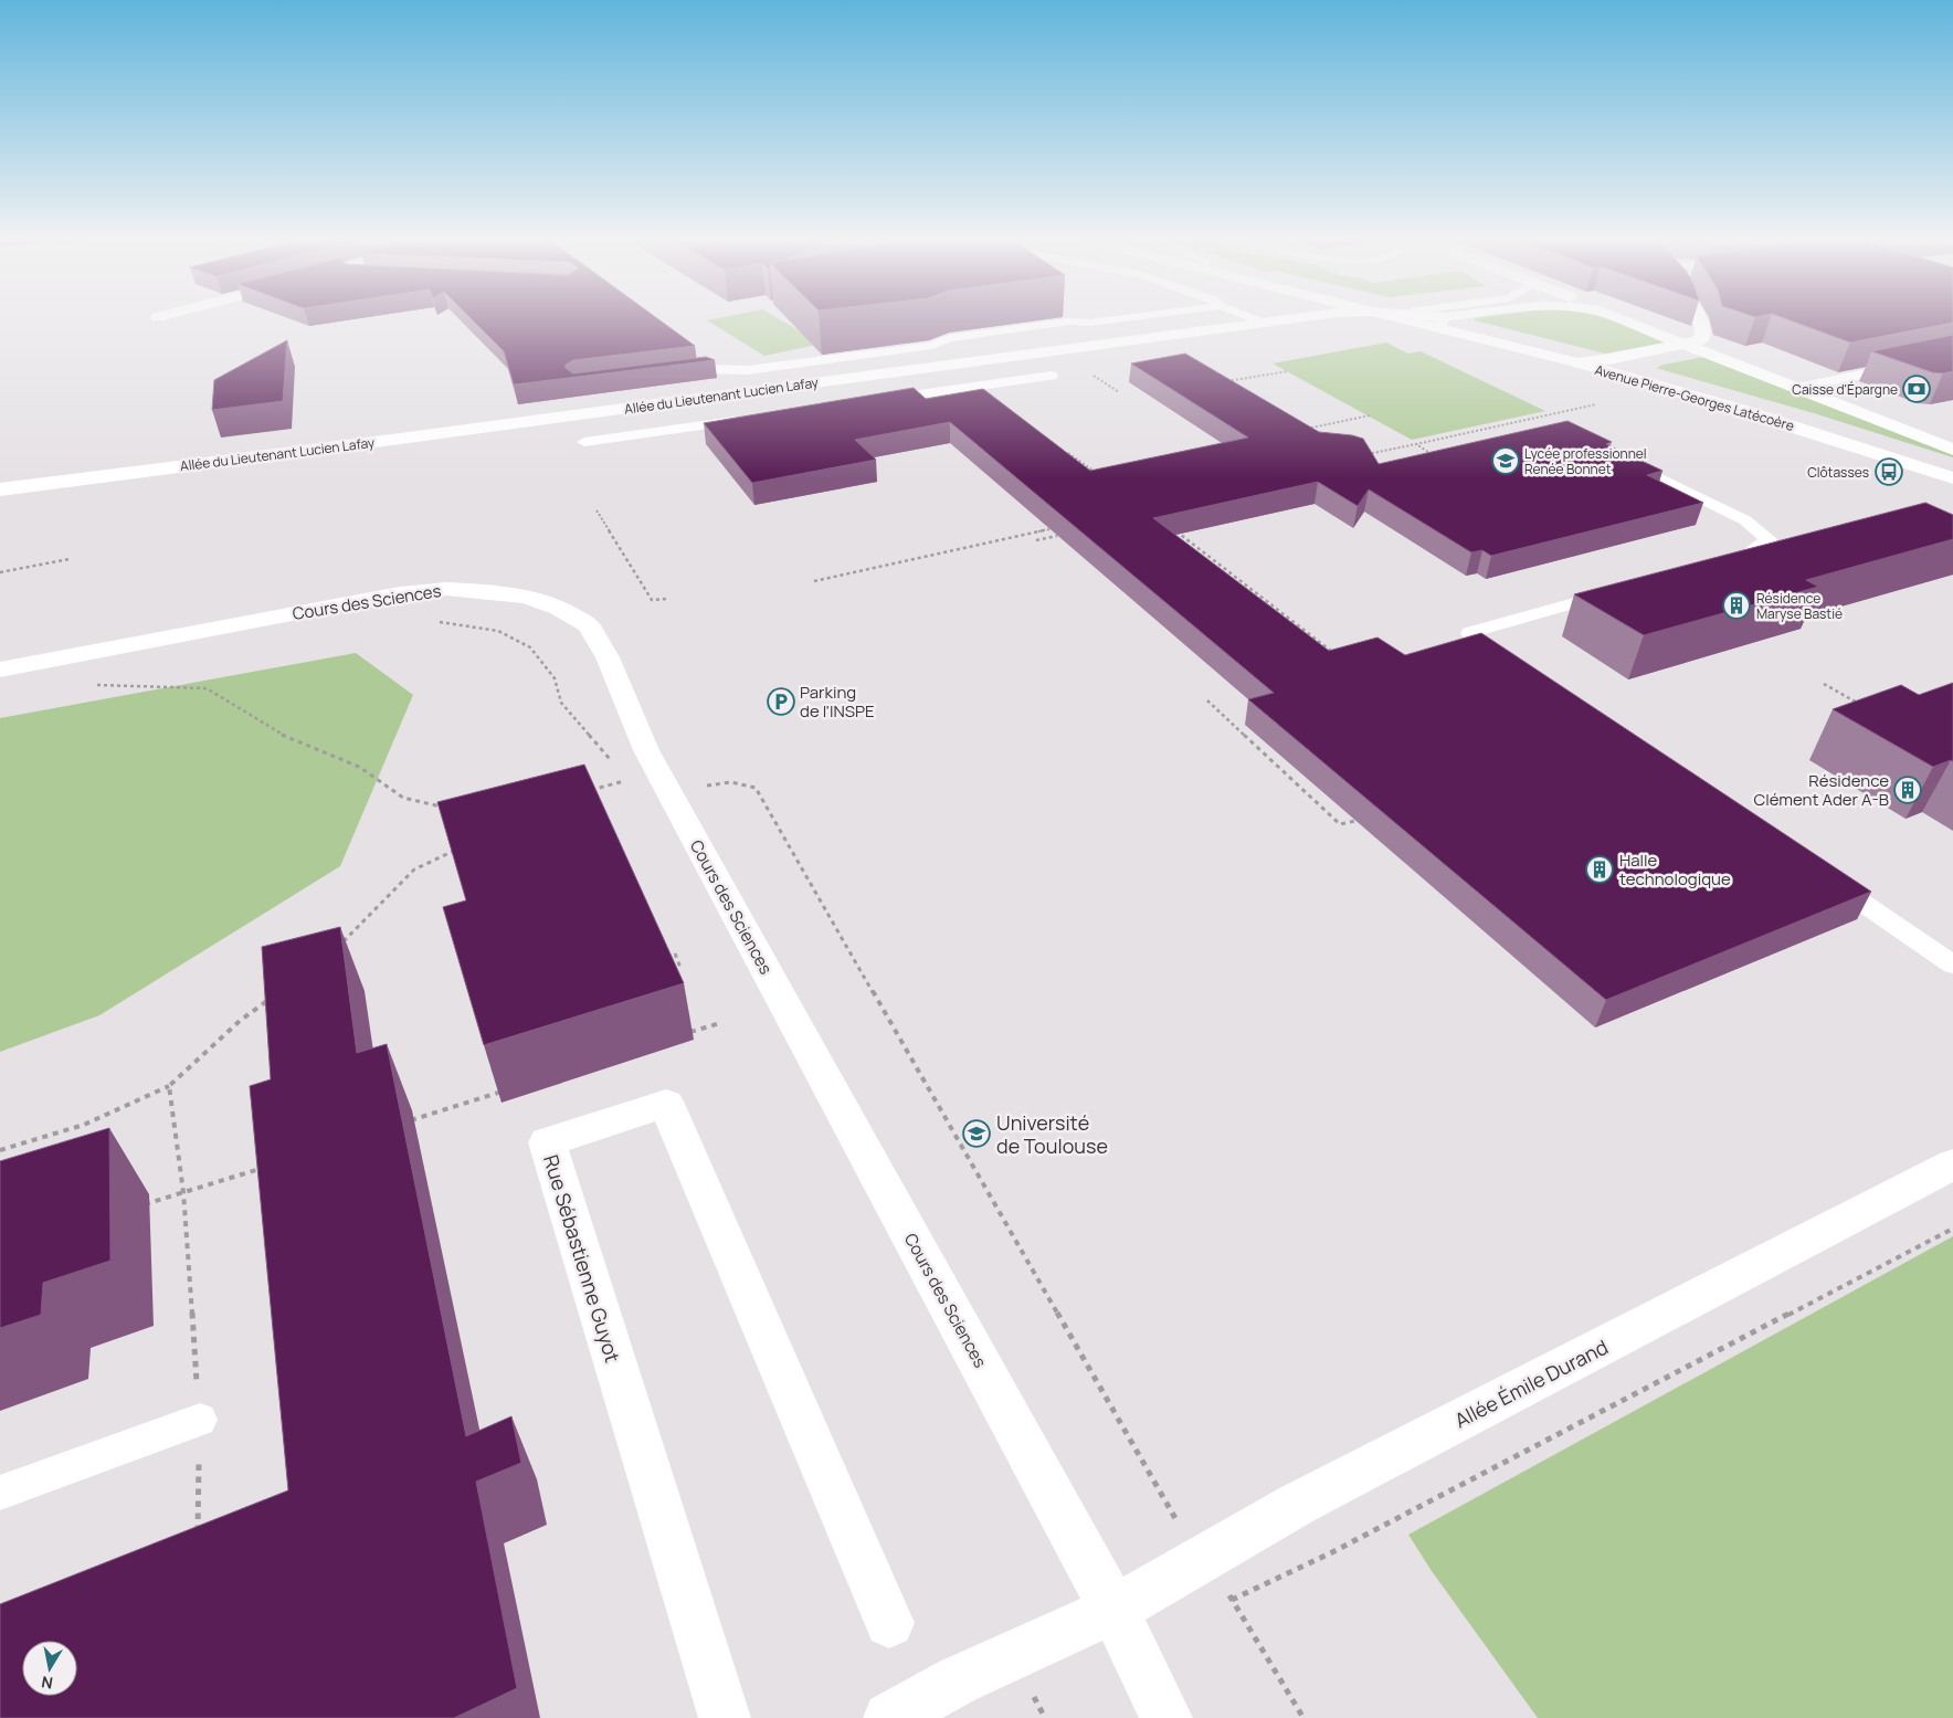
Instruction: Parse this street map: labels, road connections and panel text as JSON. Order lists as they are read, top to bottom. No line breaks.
{"streets":{"street":["Allée du Lieutenant Lucien Lafay","Avenue Pierre-Georges Latécoère","Cours des Sciences","Rue Sébastienne Guyot","Allée Émile Durand"]},"crossings":[["Cours des Sciences","Allée Émile Durand"]],"places":{"bank":["Caisse d'Épargne"],"school or university":["Lycée professionnel Renée Bonnet","Université de Toulouse"],"bus stop":["Clôtasses"],"building":["Résidence Maryse Bastié","Résidence Clément Ader A-B","Halle technologique"],"parking":["Parking de l'INSPE"]},"north":"bottom"}
